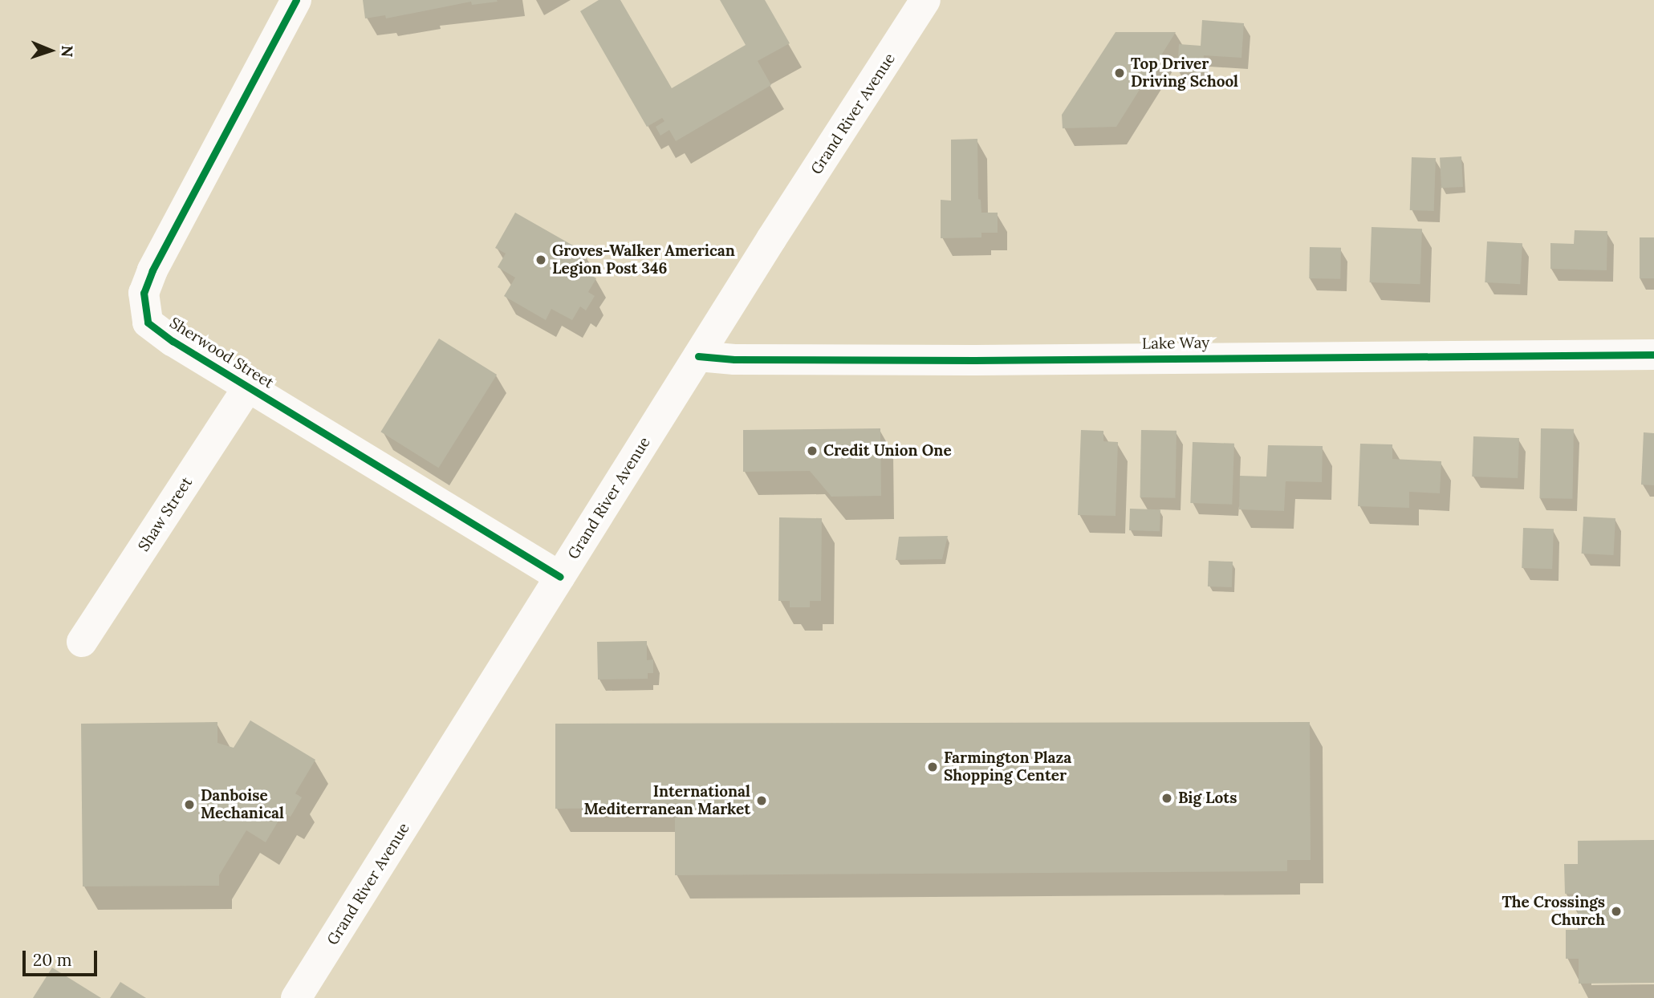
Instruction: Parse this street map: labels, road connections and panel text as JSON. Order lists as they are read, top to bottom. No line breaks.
{"streets":{"street":["Grand River Avenue","Lake Way","Sherwood Street","Shaw Street"]},"crossings":[["Grand River Avenue","Lake Way"],["Grand River Avenue","Sherwood Street"],["Sherwood Street","Shaw Street"]],"places":["Top Driver Driving School","Groves-Walker American Legion Post 346","Credit Union One","Farmington Plaza Shopping Center","Big Lots","International Mediterranean Market","Danboise Mechanical","The Crossings Church"],"scale_bar":"20 m","north":"right"}
